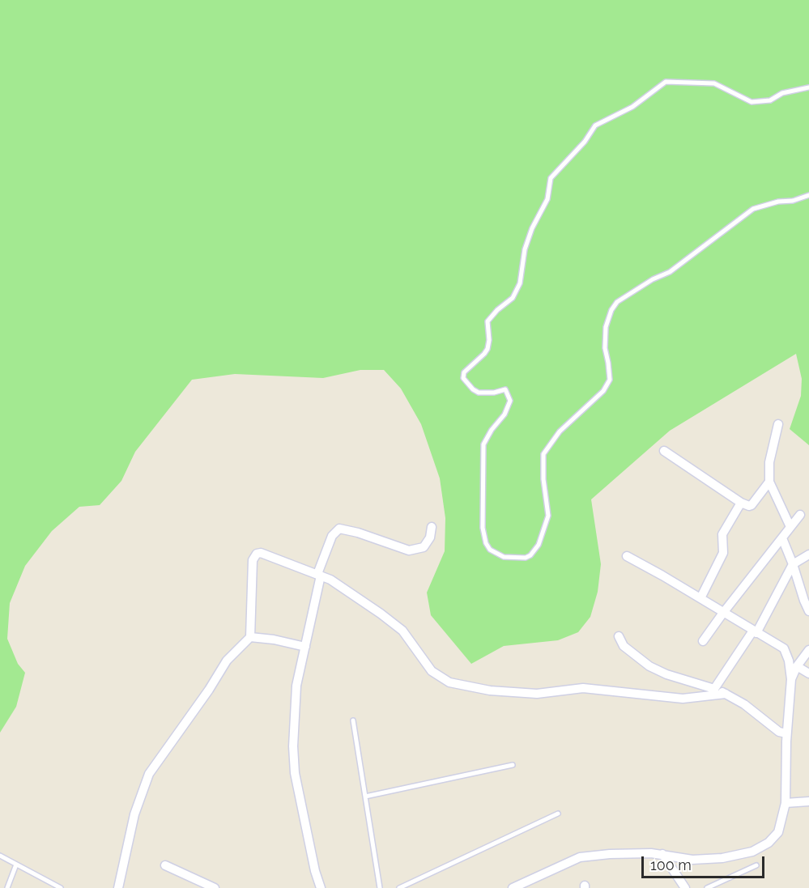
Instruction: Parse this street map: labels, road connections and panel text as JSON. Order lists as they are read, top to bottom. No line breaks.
{"scale_bar":"100 m"}
